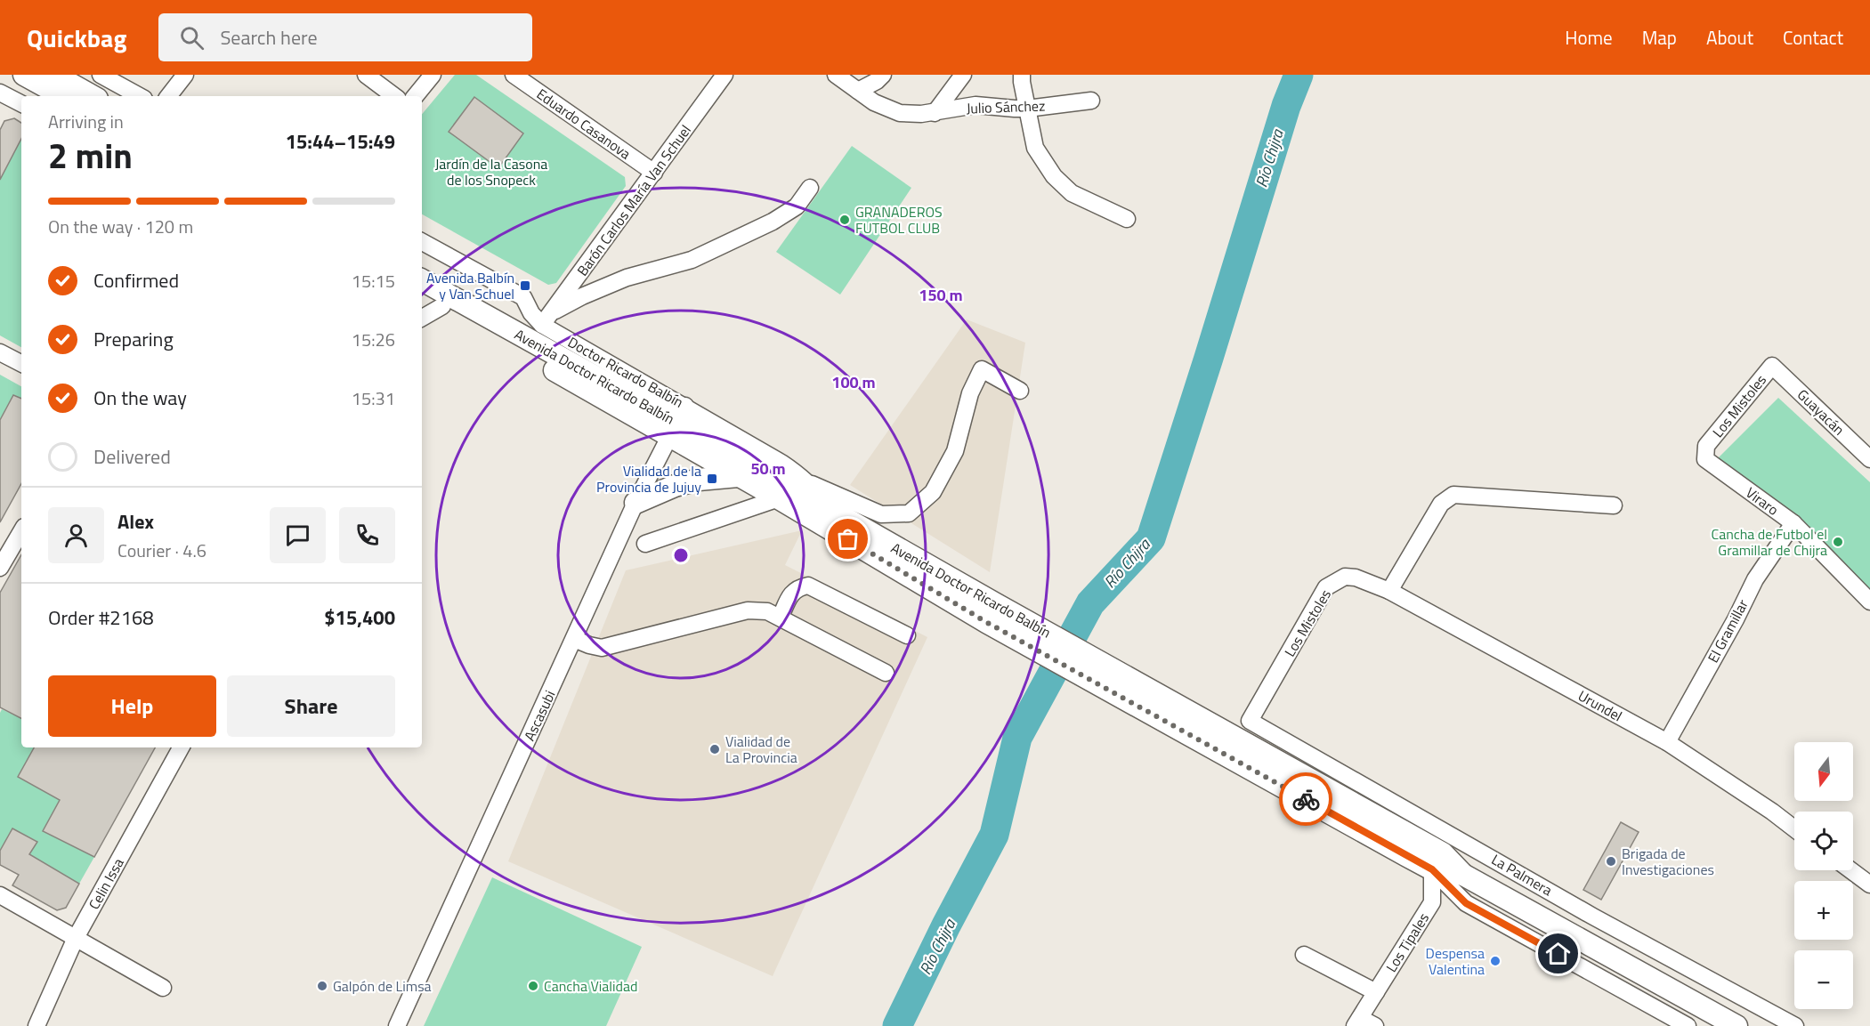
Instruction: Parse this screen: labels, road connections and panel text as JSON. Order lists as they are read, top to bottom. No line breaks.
{"streets":{"main road":["Avenida Doctor Ricardo Balbín"],"street":["Julio Sánchez","Eduardo Casanova","Barón Carlos María Van Schuel","Doctor Ricardo Balbín","Los Mistoles","Guayacán","Viraro","El Gramillar","Urundel","Ascasubi","La Palmera","Celin Issa","Los Tipales"]},"crossings":[["Eduardo Casanova","Barón Carlos María Van Schuel"],["Barón Carlos María Van Schuel","Doctor Ricardo Balbín"],["Doctor Ricardo Balbín","Avenida Doctor Ricardo Balbín"],["Doctor Ricardo Balbín","Ascasubi"],["Avenida Doctor Ricardo Balbín","Ascasubi"],["Avenida Doctor Ricardo Balbín","Los Tipales"],["Los Mistoles","Guayacán"],["Los Mistoles","Viraro"],["Los Mistoles","Urundel"],["Los Mistoles","La Palmera"],["Viraro","El Gramillar"],["El Gramillar","Urundel"]],"water":["Río Chijra"],"parks":["Jardín de la Casona de los Snopeck"],"places":{"other":["GRANADEROS FUTBOL CLUB","Cancha de Futbol el Gramillar de Chijra","Vialidad de La Provincia","Brigada de Investigaciones","Despensa Valentina","Galpón de Limsa","Cancha Vialidad"],"transit":["Avenida Balbín y Van Schuel","Vialidad de la Provincia de Jujuy"]},"north":"bottom","page":{"header":"Quickbag","search":"Search here","nav":["Home","Map","About","Contact"],"heading":["2 min","Arriving in","15:44–15:49"],"panel":["Alex","Courier · 4.6","Order #2168","$15,400"],"bar":"On the way · 120 m","list":[["Confirmed","15:15"],["Preparing","15:26"],["On the way","15:31"],"Delivered"],"buttons":["Help","Share"],"map_buttons":["+","−"]},"rings":["150 m","100 m","50 m"]}
